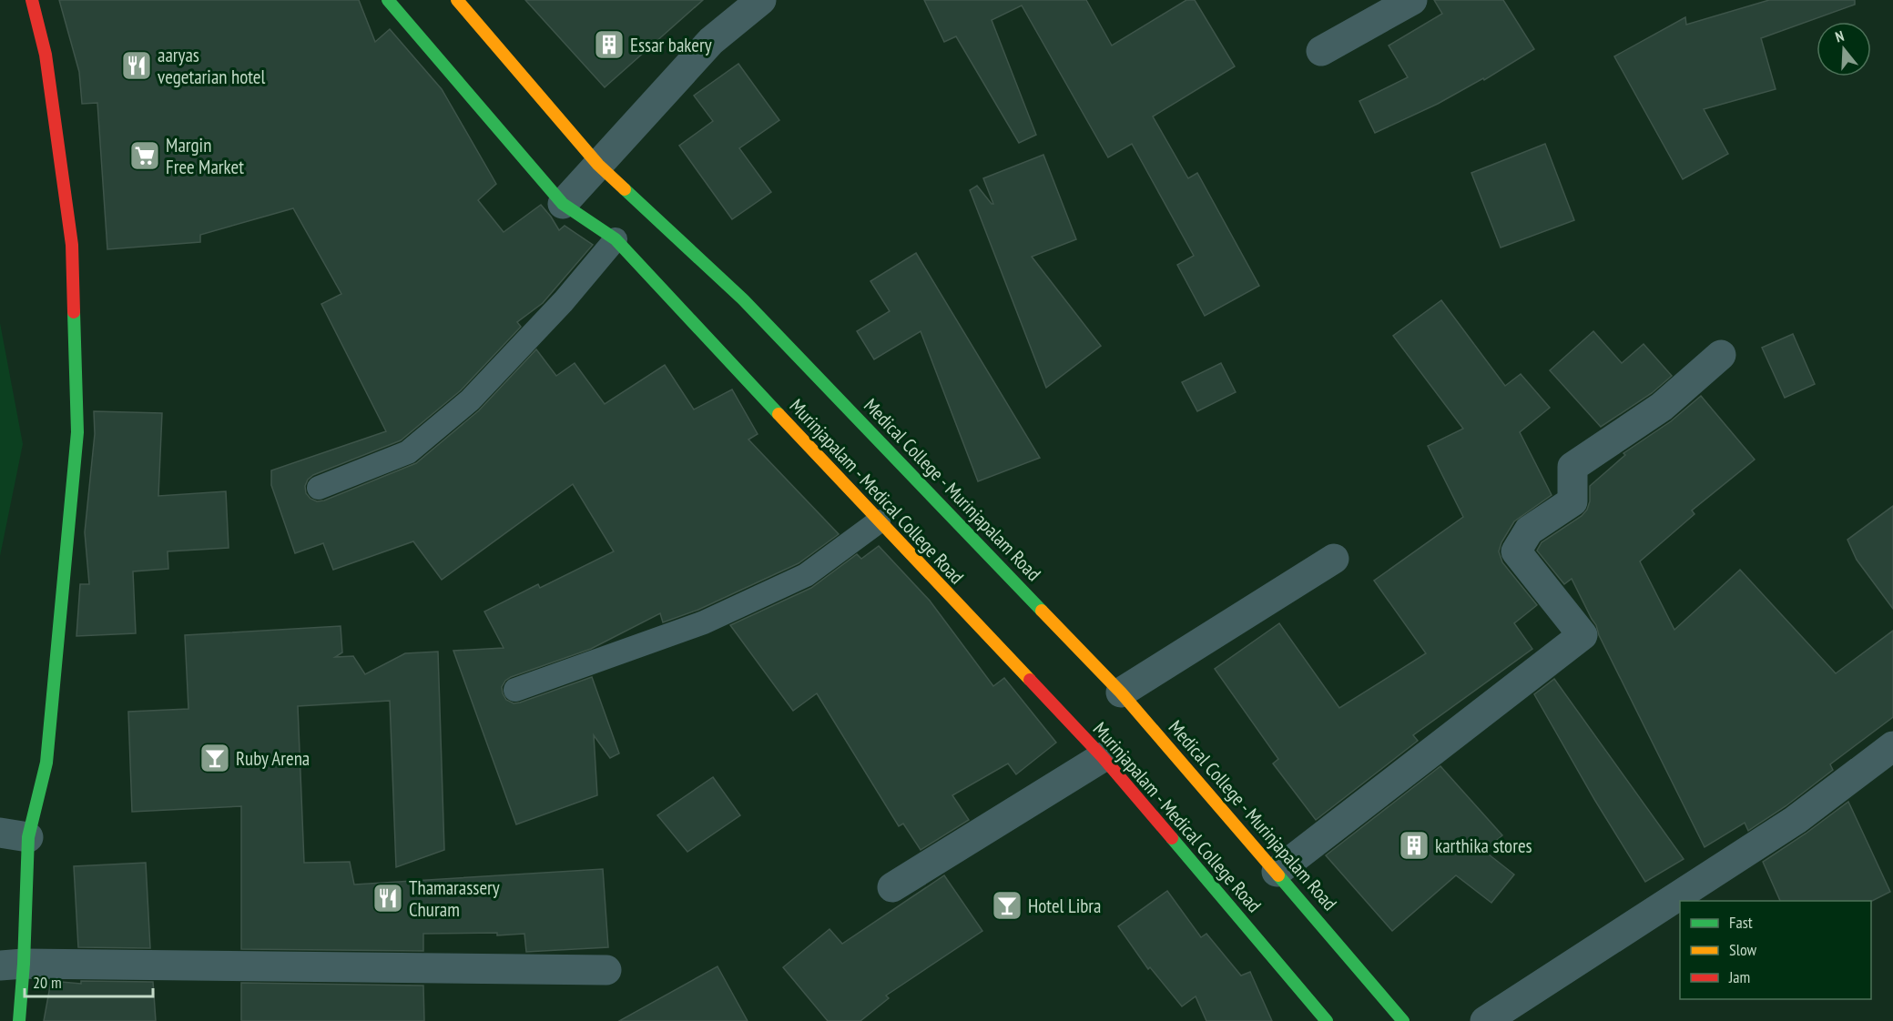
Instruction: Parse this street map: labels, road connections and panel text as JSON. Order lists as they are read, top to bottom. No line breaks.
{"streets":{"main road":["Medical College - Murinjapalam Road","Murinjapalam - Medical College Road"]},"places":{"building":["Essar bakery","karthika stores"],"restaurant":["aaryas vegetarian hotel","Thamarassery Churam"],"supermarket":["Margin Free Market"],"bar":["Ruby Arena","Hotel Libra"]},"legend":["Fast","Slow","Jam"],"scale_bar":"20 m","north":"top"}
